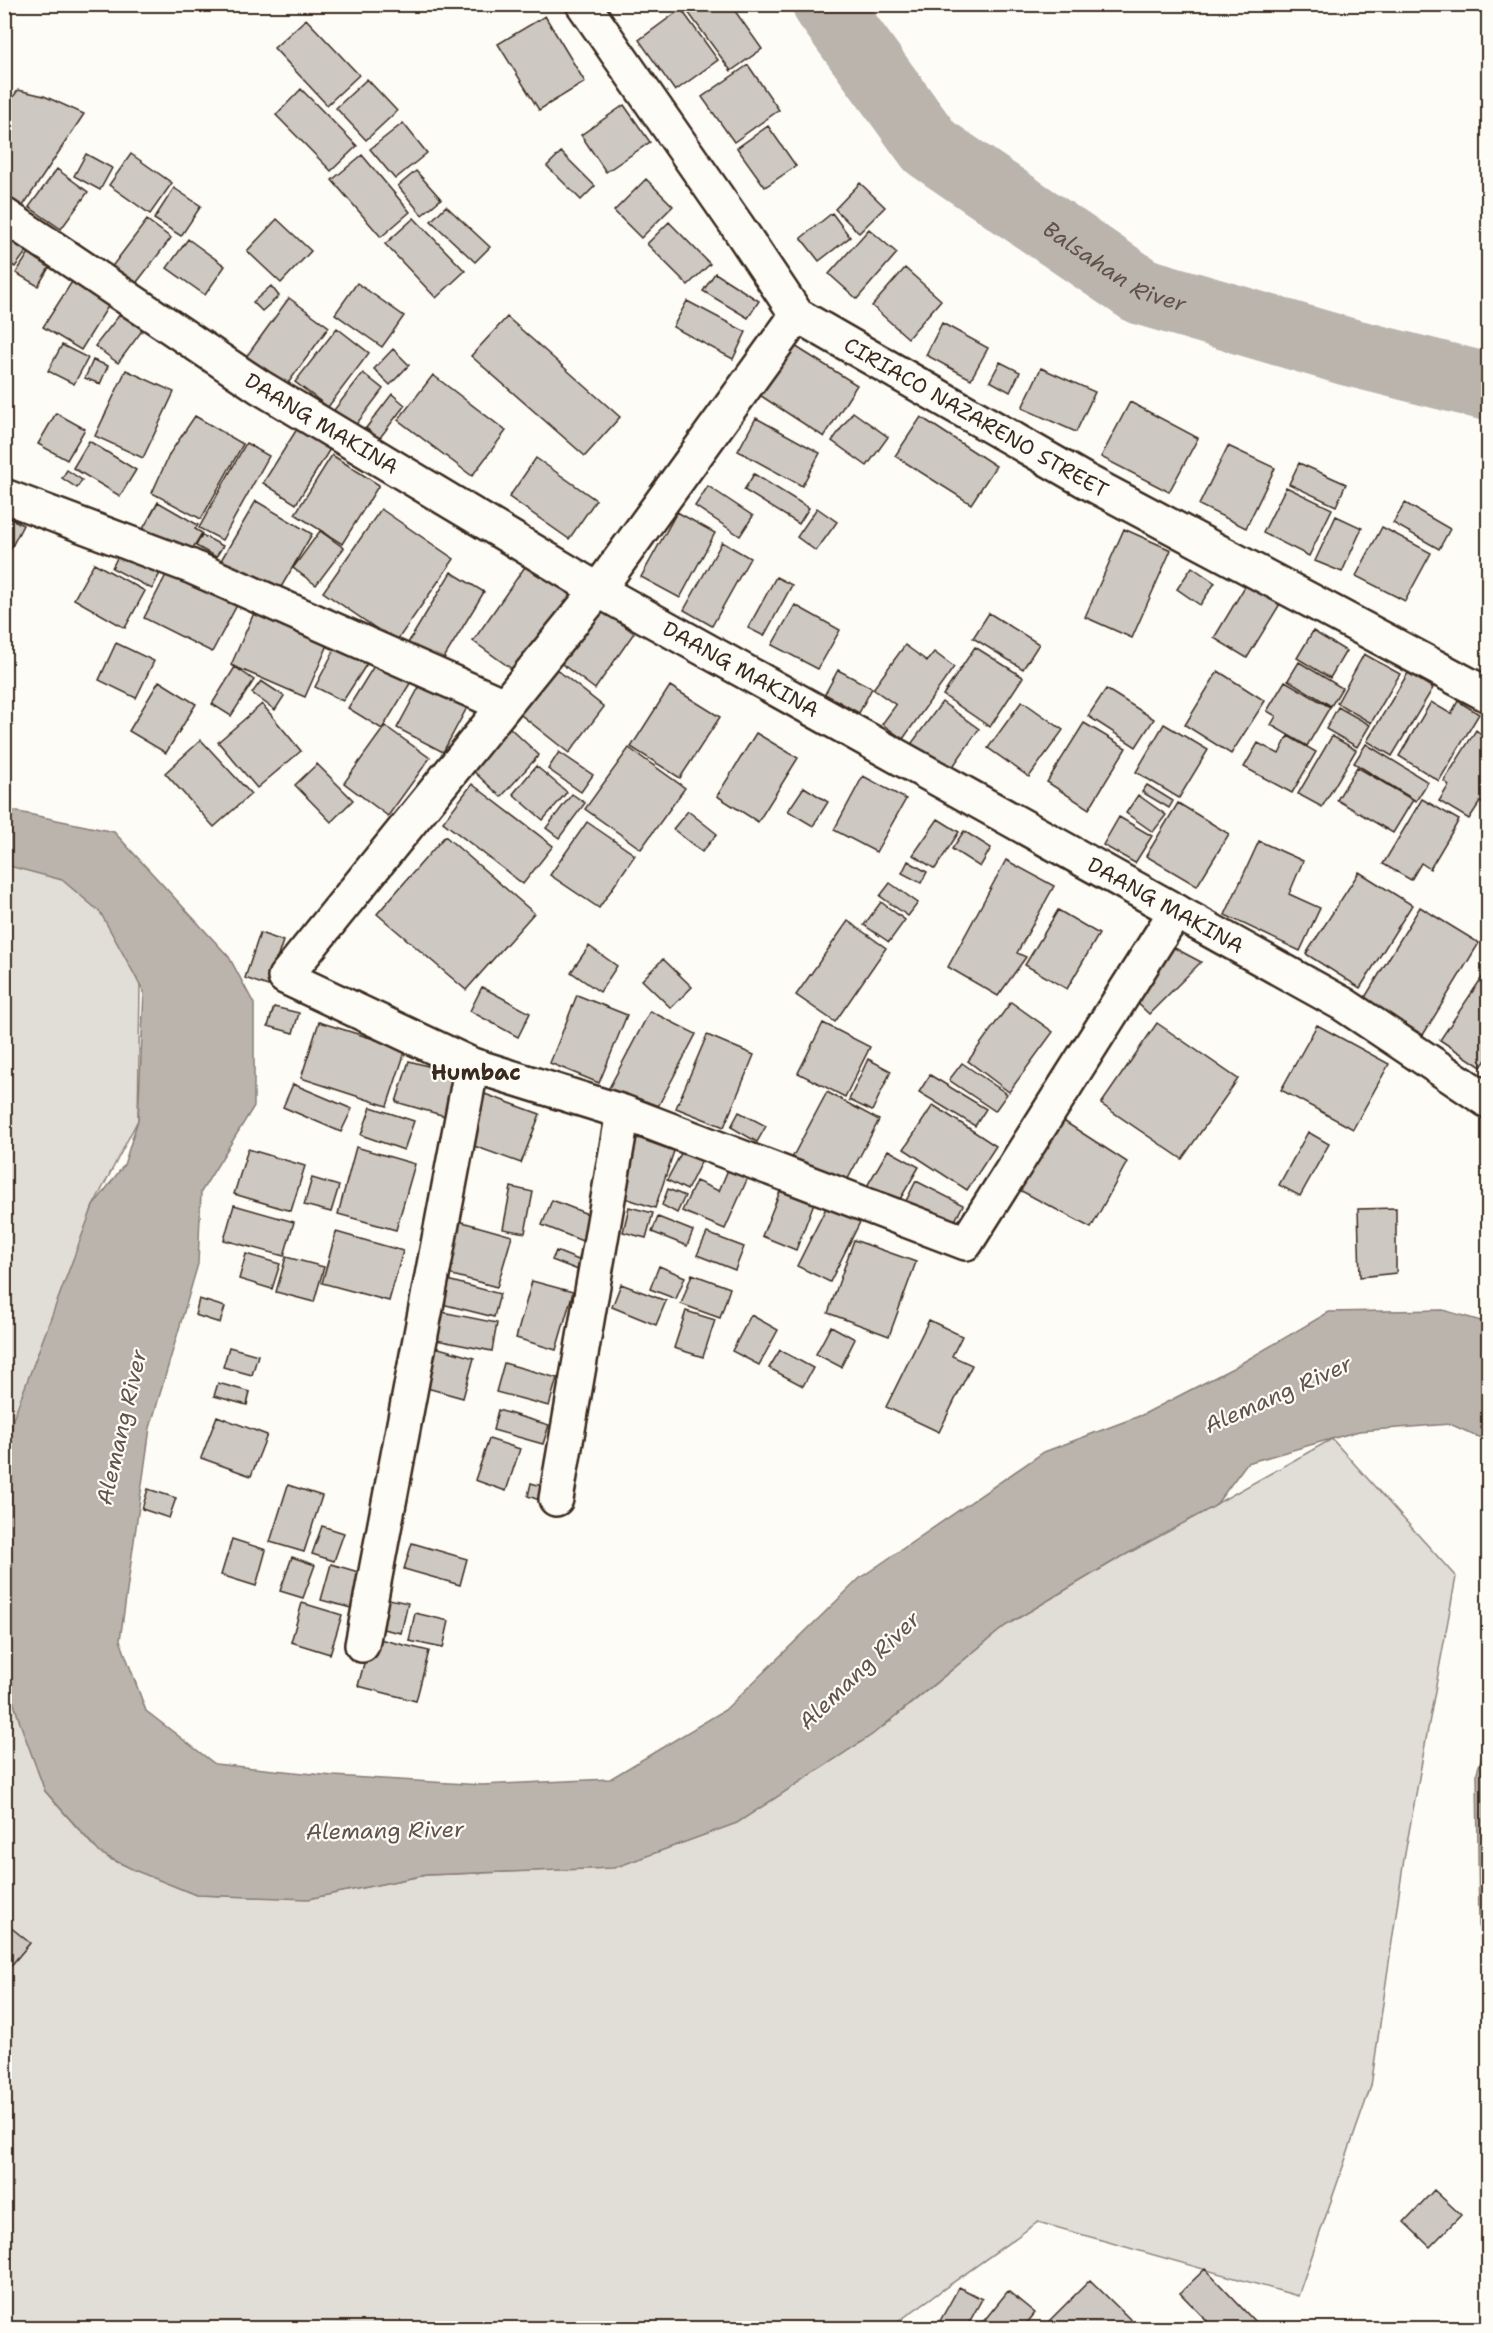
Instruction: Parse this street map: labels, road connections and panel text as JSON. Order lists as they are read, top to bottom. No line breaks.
{"streets":{"street":["CIRIACO NAZARENO STREET","DAANG MAKINA"]},"districts":["Humbac"],"water":["Balsahan River","Alemang River"]}
